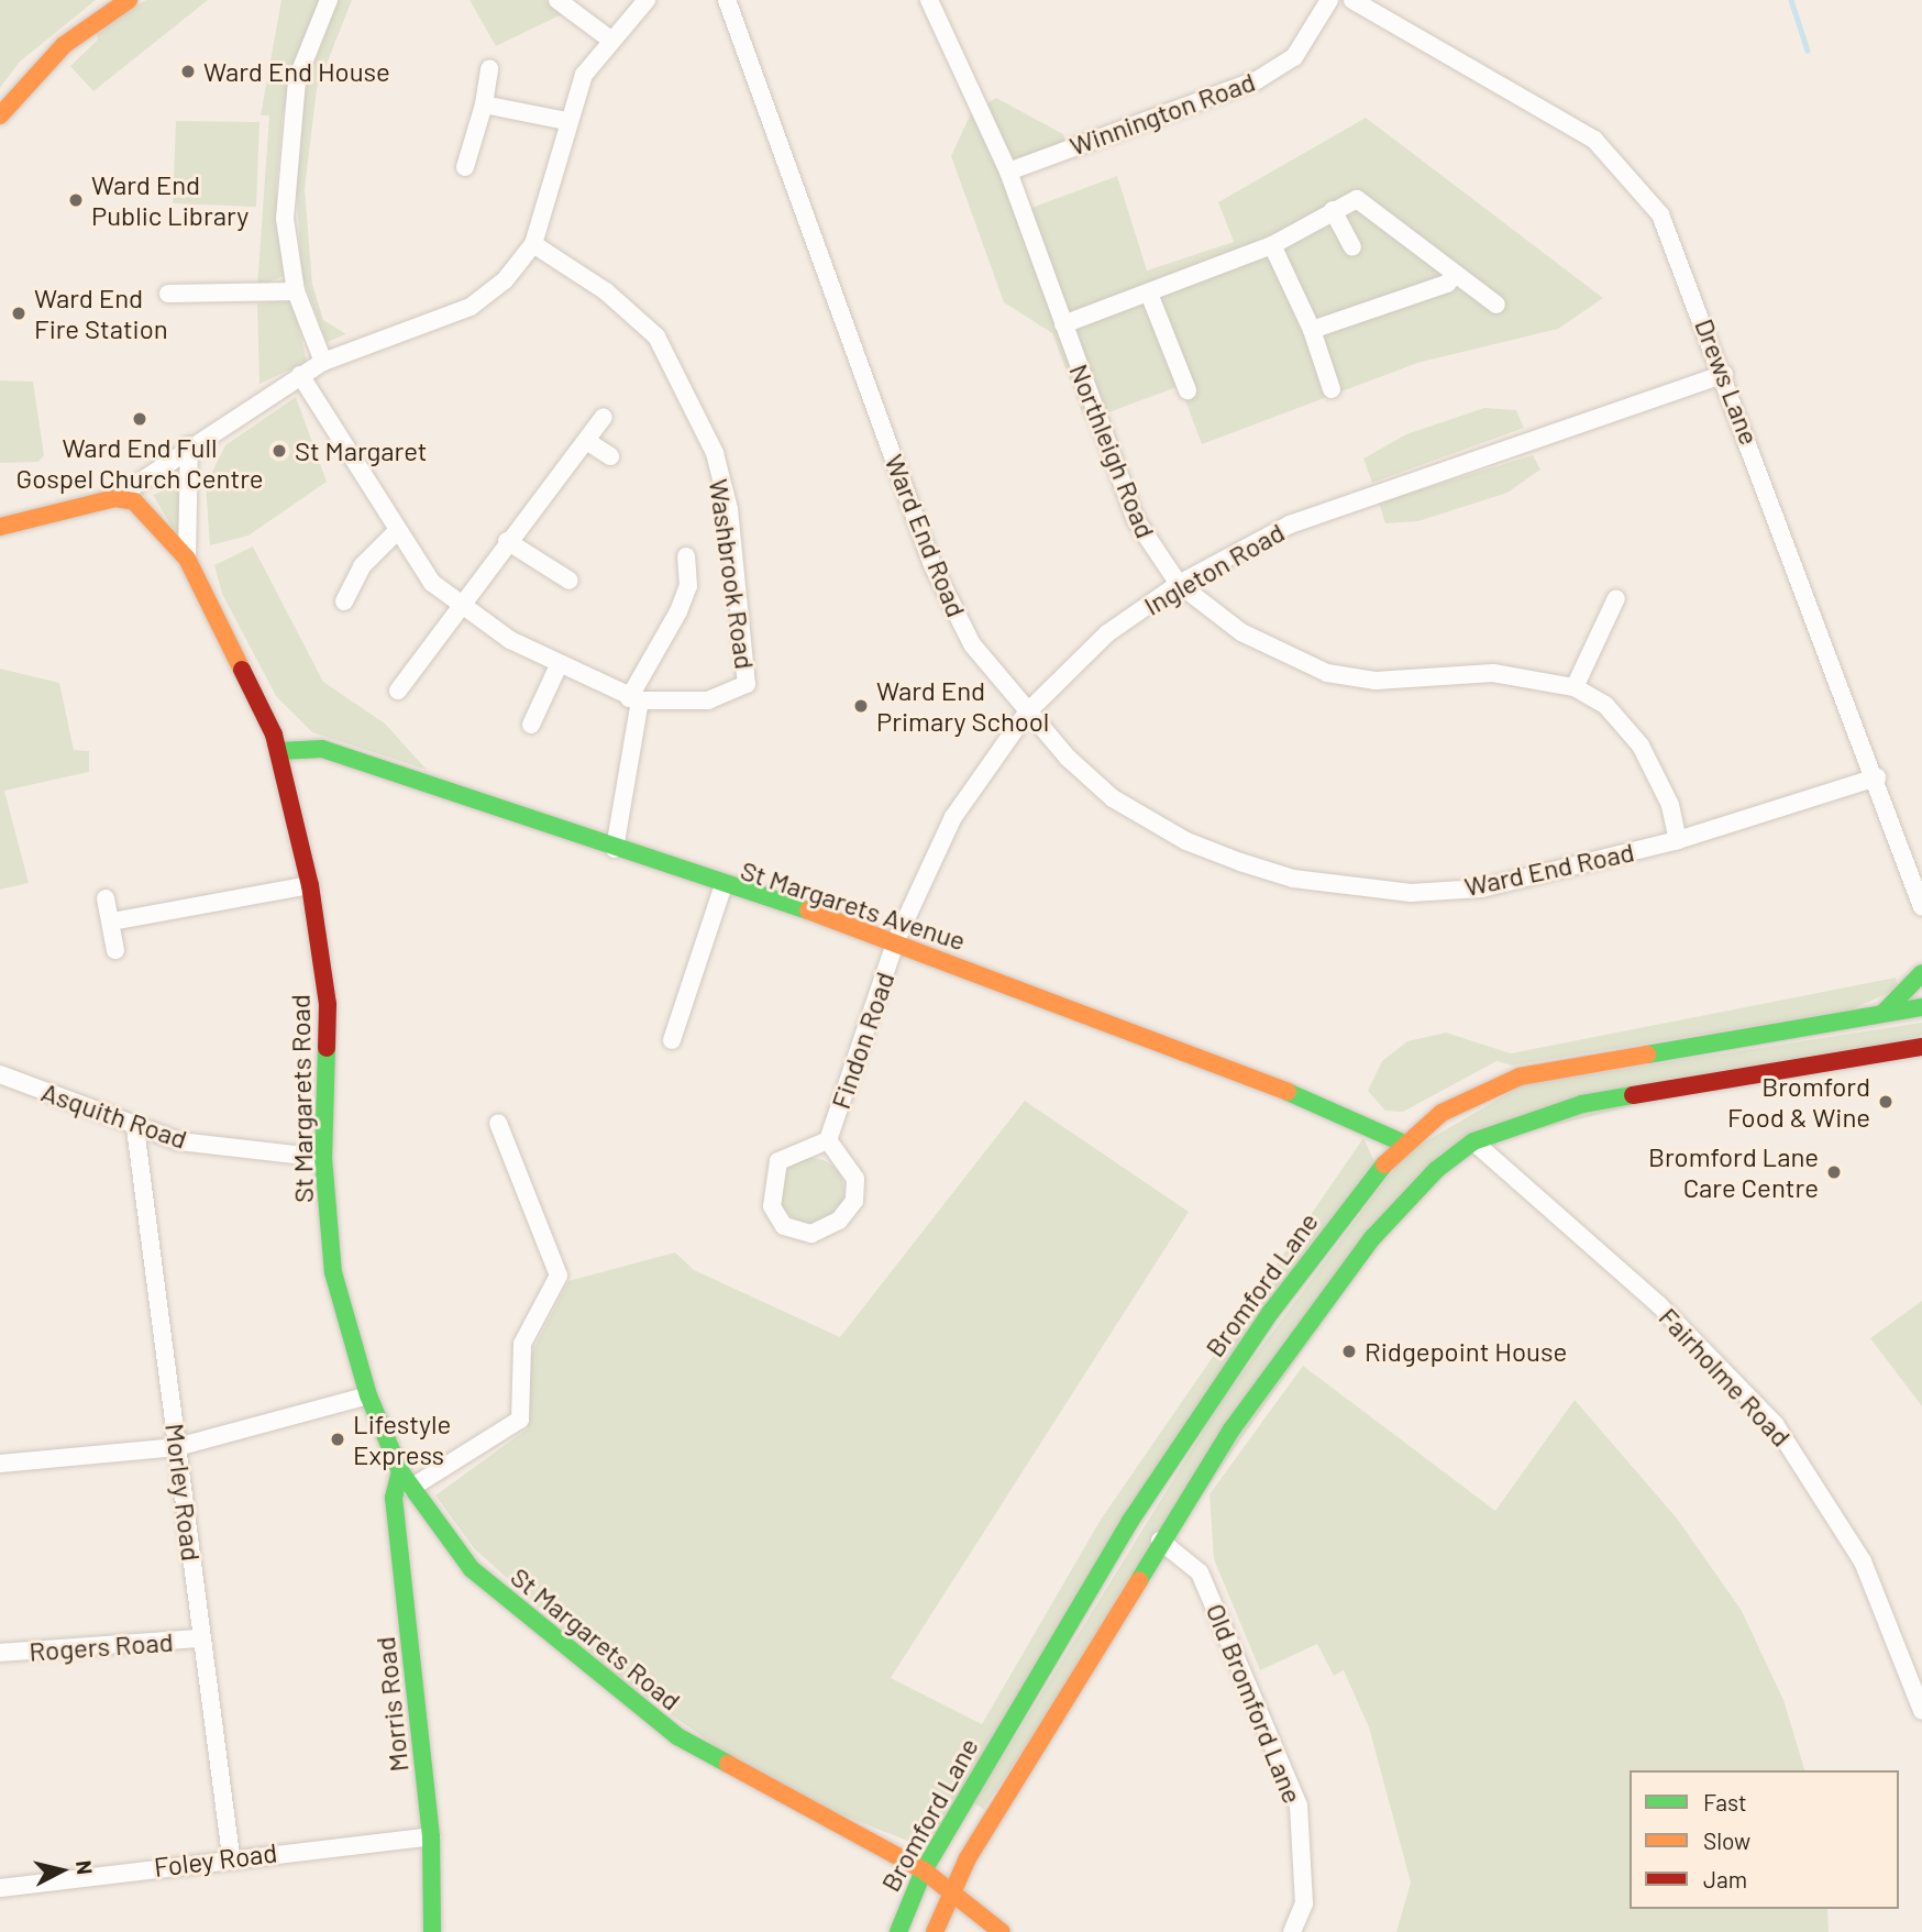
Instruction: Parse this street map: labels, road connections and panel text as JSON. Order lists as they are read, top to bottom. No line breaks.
{"streets":{"street":["Winnington Road","Drews Lane","Northleigh Road","Ward End Road","Ingleton Road","Washbrook Road","St Margarets Avenue","Findon Road","St Margarets Road","Asquith Road","Bromford Lane","Fairholme Road","Morley Road","Rogers Road","Old Bromford Lane","Morris Road","Foley Road"]},"crossings":[["Winnington Road","Northleigh Road"],["Drews Lane","Ward End Road"],["Drews Lane","Ingleton Road"],["Northleigh Road","Ward End Road"],["Northleigh Road","Ingleton Road"],["Ward End Road","Ingleton Road"],["Ingleton Road","St Margarets Avenue"],["Ingleton Road","Findon Road"],["St Margarets Avenue","Findon Road"],["St Margarets Avenue","St Margarets Road"],["St Margarets Avenue","Bromford Lane"],["St Margarets Road","Asquith Road"],["St Margarets Road","Bromford Lane"],["St Margarets Road","Morris Road"],["Asquith Road","Morley Road"],["Bromford Lane","Fairholme Road"],["Bromford Lane","Old Bromford Lane"],["Morley Road","Rogers Road"],["Morley Road","Foley Road"],["Morris Road","Foley Road"]],"places":["Ward End House","Ward End Public Library","Ward End Fire Station","Ward End Full Gospel Church Centre","St Margaret","Ward End Primary School","Bromford Food & Wine","Bromford Lane Care Centre","Ridgepoint House","Lifestyle Express"],"legend":["Fast","Slow","Jam"],"north":"right"}
